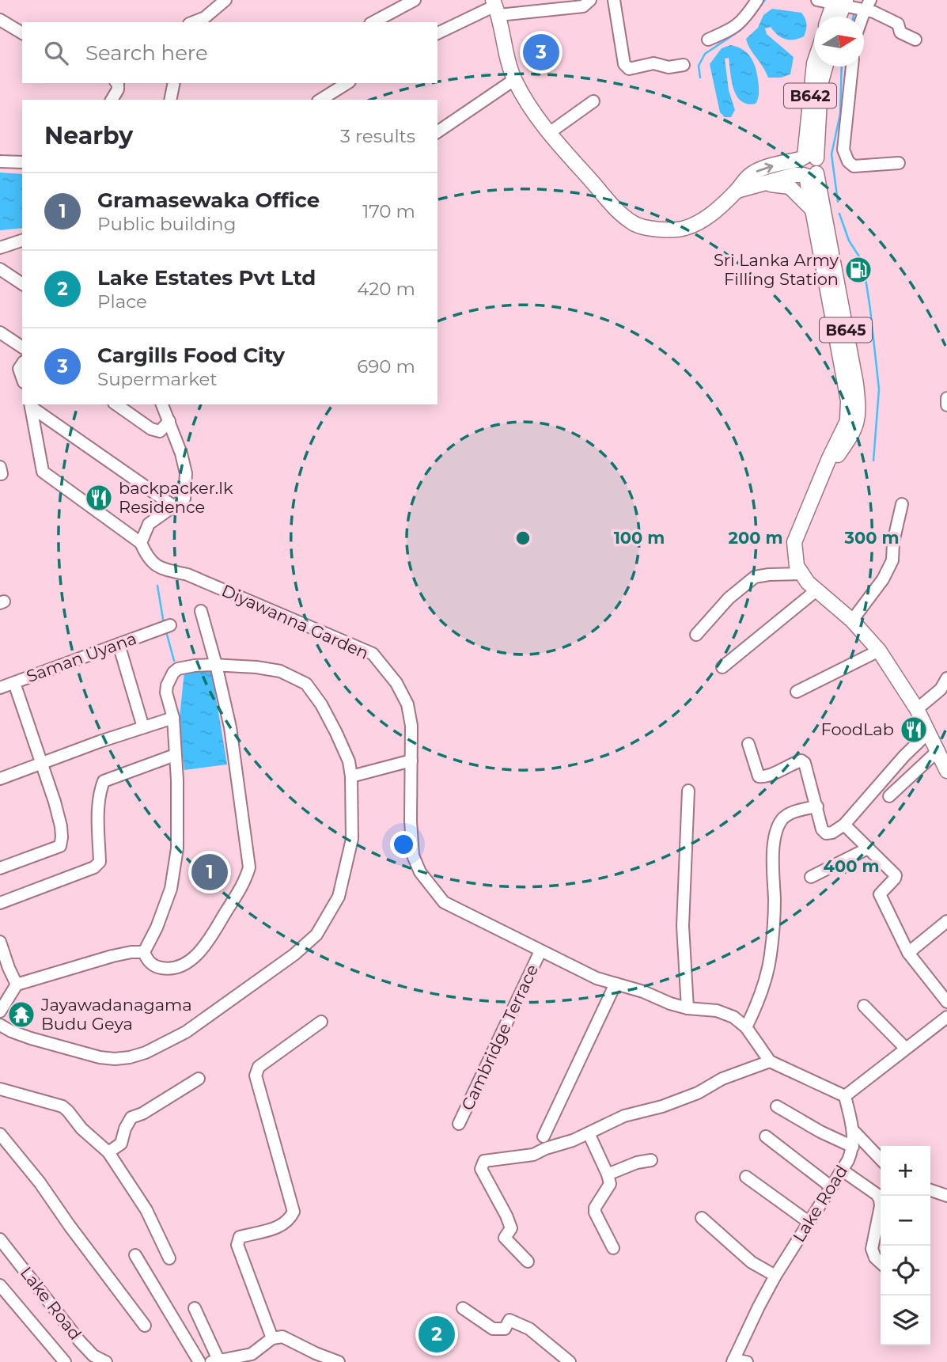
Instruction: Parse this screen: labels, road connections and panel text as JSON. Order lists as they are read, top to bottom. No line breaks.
{"streets":{"main road":["B642","B645"],"street":["Diyawanna Garden","Saman Uyana","Cambridge Terrace","Lake Road"]},"crossings":[["Diyawanna Garden","Cambridge Terrace"]],"places":{"fuel station":["Sri Lanka Army Filling Station"],"restaurant":["backpacker.lk Residence","FoodLab"],"temple":["Jayawadanagama Budu Geya"]},"north":"right","page":{"search":"Search here","pins":["3","1","2"],"heading":["Nearby","3 results"],"list":[{"mark":"1","name":"Gramasewaka Office","note":"Public building","value":"170 m"},{"mark":"2","name":"Lake Estates Pvt Ltd","note":"Place","value":"420 m"},{"mark":"3","name":"Cargills Food City","note":"Supermarket","value":"690 m"}],"map_buttons":["+","−"]},"rings":["100 m","200 m","300 m","400 m"]}
